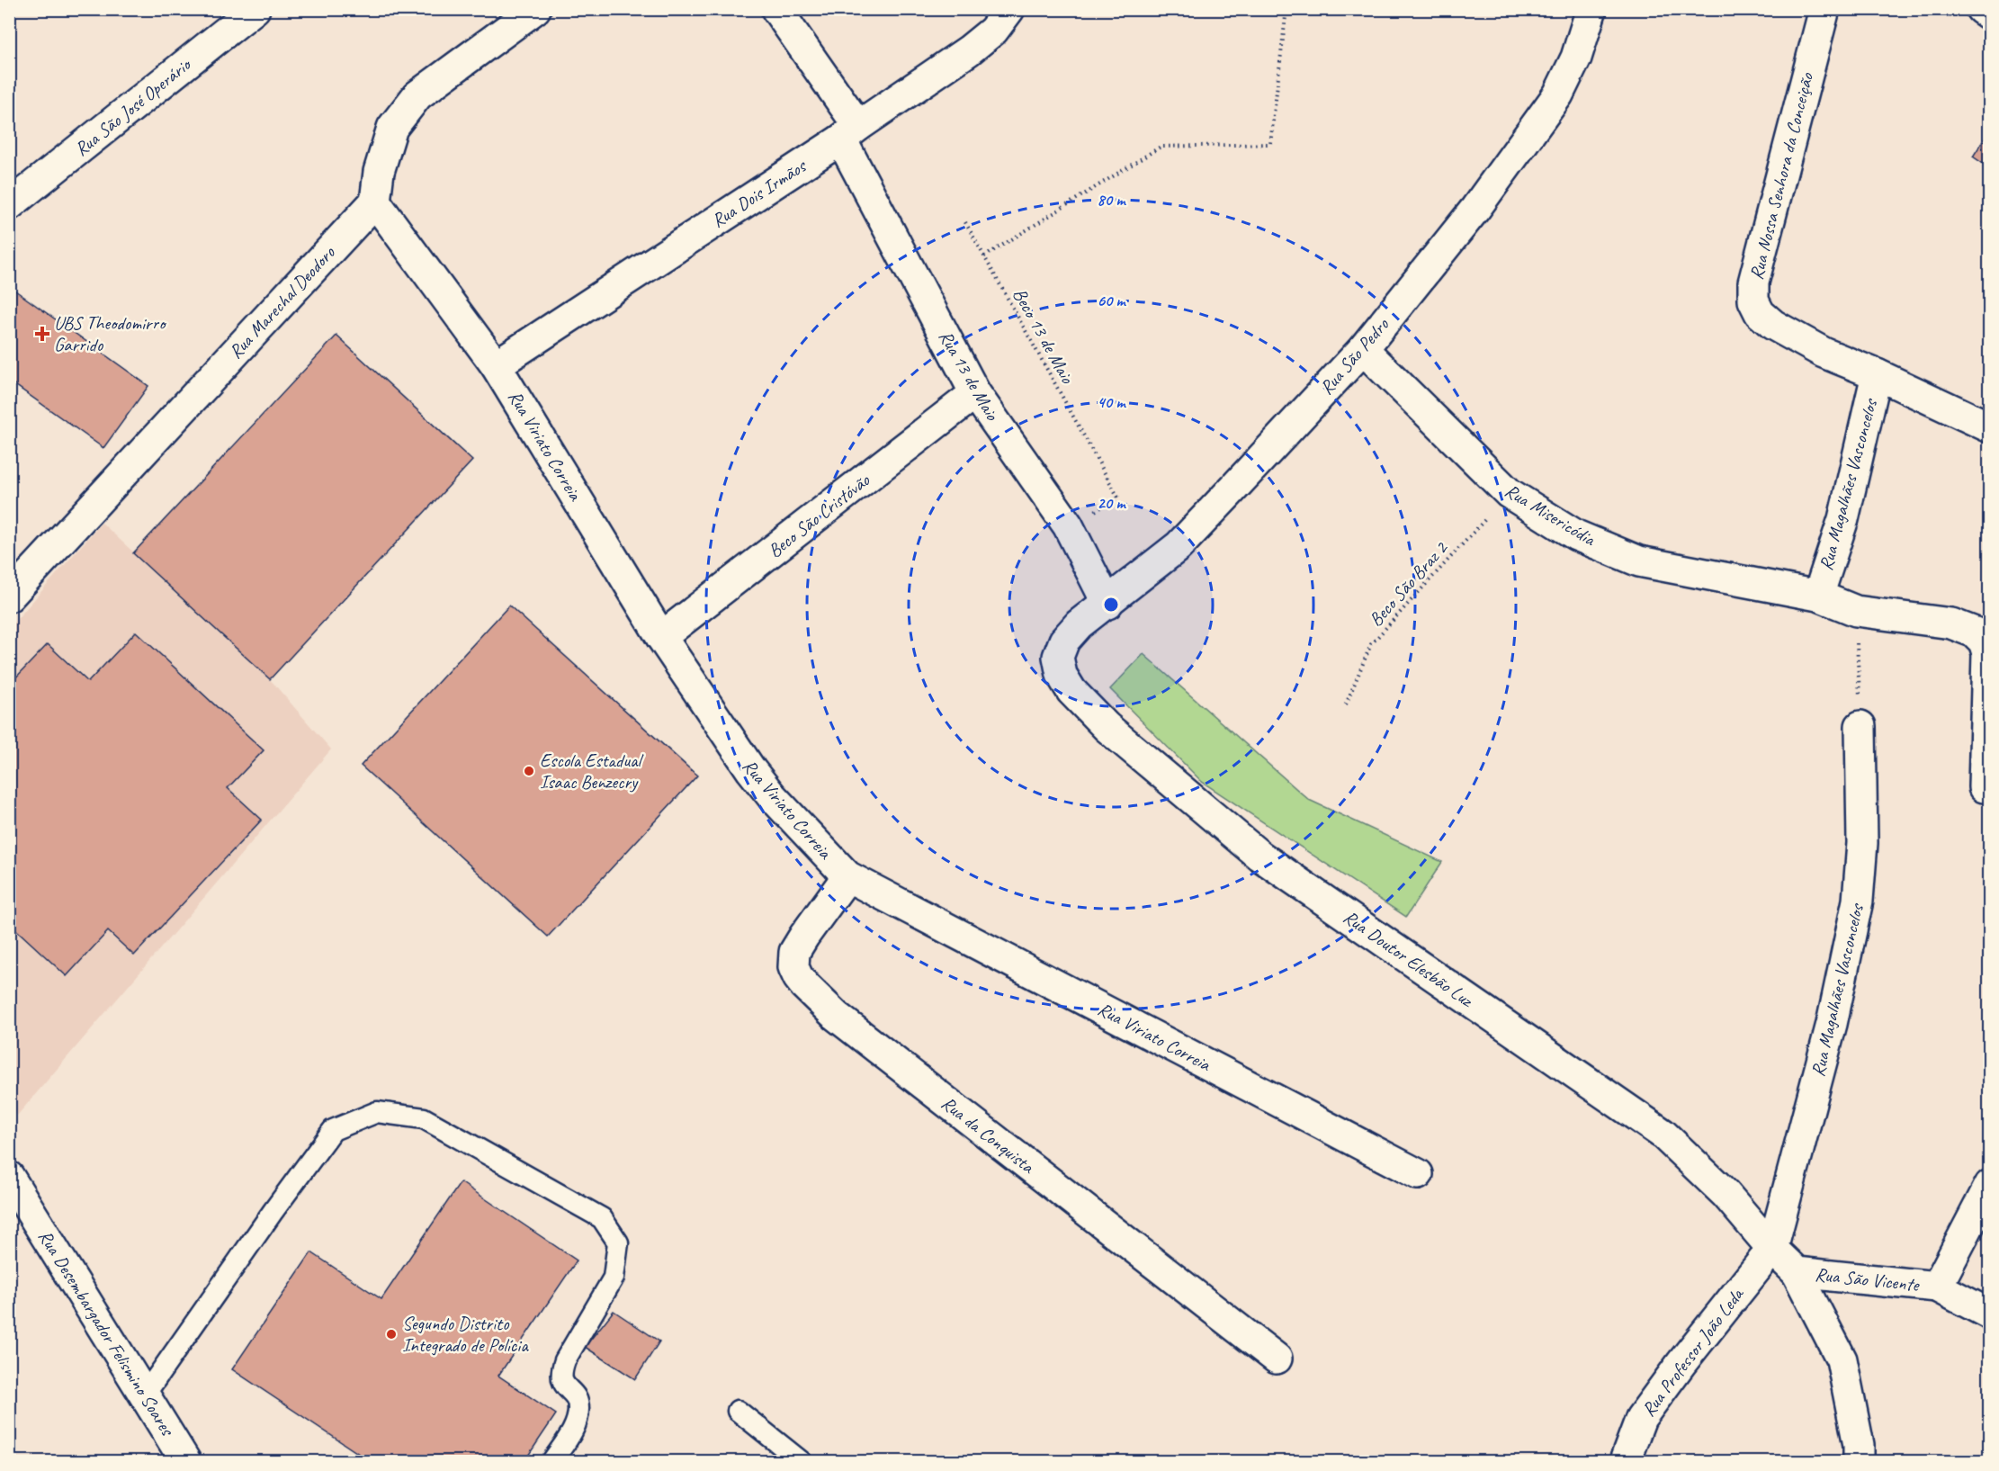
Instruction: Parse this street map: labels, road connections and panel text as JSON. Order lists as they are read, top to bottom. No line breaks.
{"streets":{"street":["Rua São José Operário","Rua Nossa Senhora da Conceição","Rua Dois Irmãos","Rua Marechal Deodoro","Rua São Pedro","Rua 13 de Maio","Rua Viriato Correia","Rua Magalhães Vasconcelos","Rua Misericódia","Beco São Cristóvão","Rua Doutor Elesbão Luz","Rua da Conquista","Rua São Vicente","Rua Desembargador Felismino Soares","Rua Professor João Leda"],"path":["Beco 13 de Maio","Beco São Braz 2"]},"crossings":[["Rua Nossa Senhora da Conceição","Rua Magalhães Vasconcelos"],["Rua Dois Irmãos","Rua 13 de Maio"],["Rua Dois Irmãos","Rua Viriato Correia"],["Rua Marechal Deodoro","Rua Viriato Correia"],["Beco 13 de Maio","Rua 13 de Maio"],["Rua São Pedro","Rua 13 de Maio"],["Rua São Pedro","Rua Misericódia"],["Rua São Pedro","Rua Doutor Elesbão Luz"],["Rua 13 de Maio","Beco São Cristóvão"],["Rua Viriato Correia","Beco São Cristóvão"],["Rua Viriato Correia","Rua da Conquista"],["Rua Magalhães Vasconcelos","Rua Misericódia"],["Rua Magalhães Vasconcelos","Rua Doutor Elesbão Luz"],["Rua Magalhães Vasconcelos","Rua São Vicente"],["Rua Magalhães Vasconcelos","Rua Professor João Leda"],["Rua Misericódia","Beco São Braz 2"],["Rua Doutor Elesbão Luz","Rua São Vicente"],["Rua Doutor Elesbão Luz","Rua Professor João Leda"],["Rua São Vicente","Rua Professor João Leda"]],"places":{"health":["UBS Theodomirro Garrido"],"other":["Escola Estadual Isaac Benzecry","Segundo Distrito Integrado de Polícia"]},"rings":["80 m","60 m","40 m","20 m"]}
